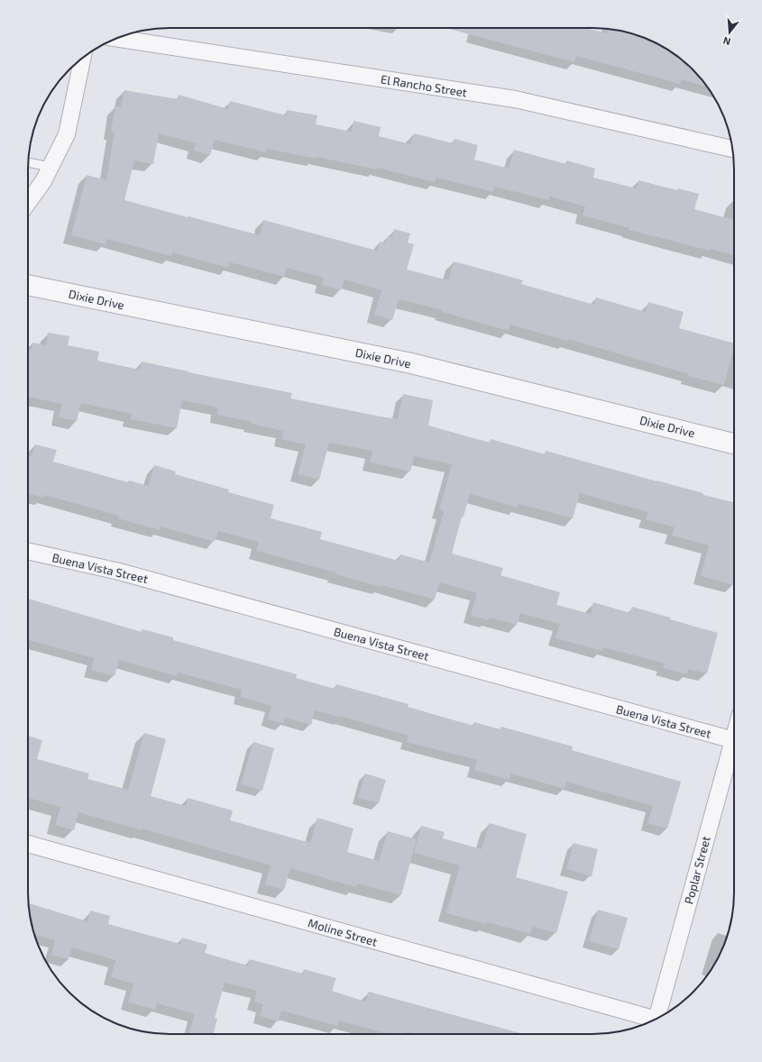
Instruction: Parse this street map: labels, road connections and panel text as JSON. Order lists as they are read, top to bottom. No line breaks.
{"streets":{"street":["El Rancho Street","Dixie Drive","Buena Vista Street","Poplar Street","Moline Street"]},"north":"bottom"}
